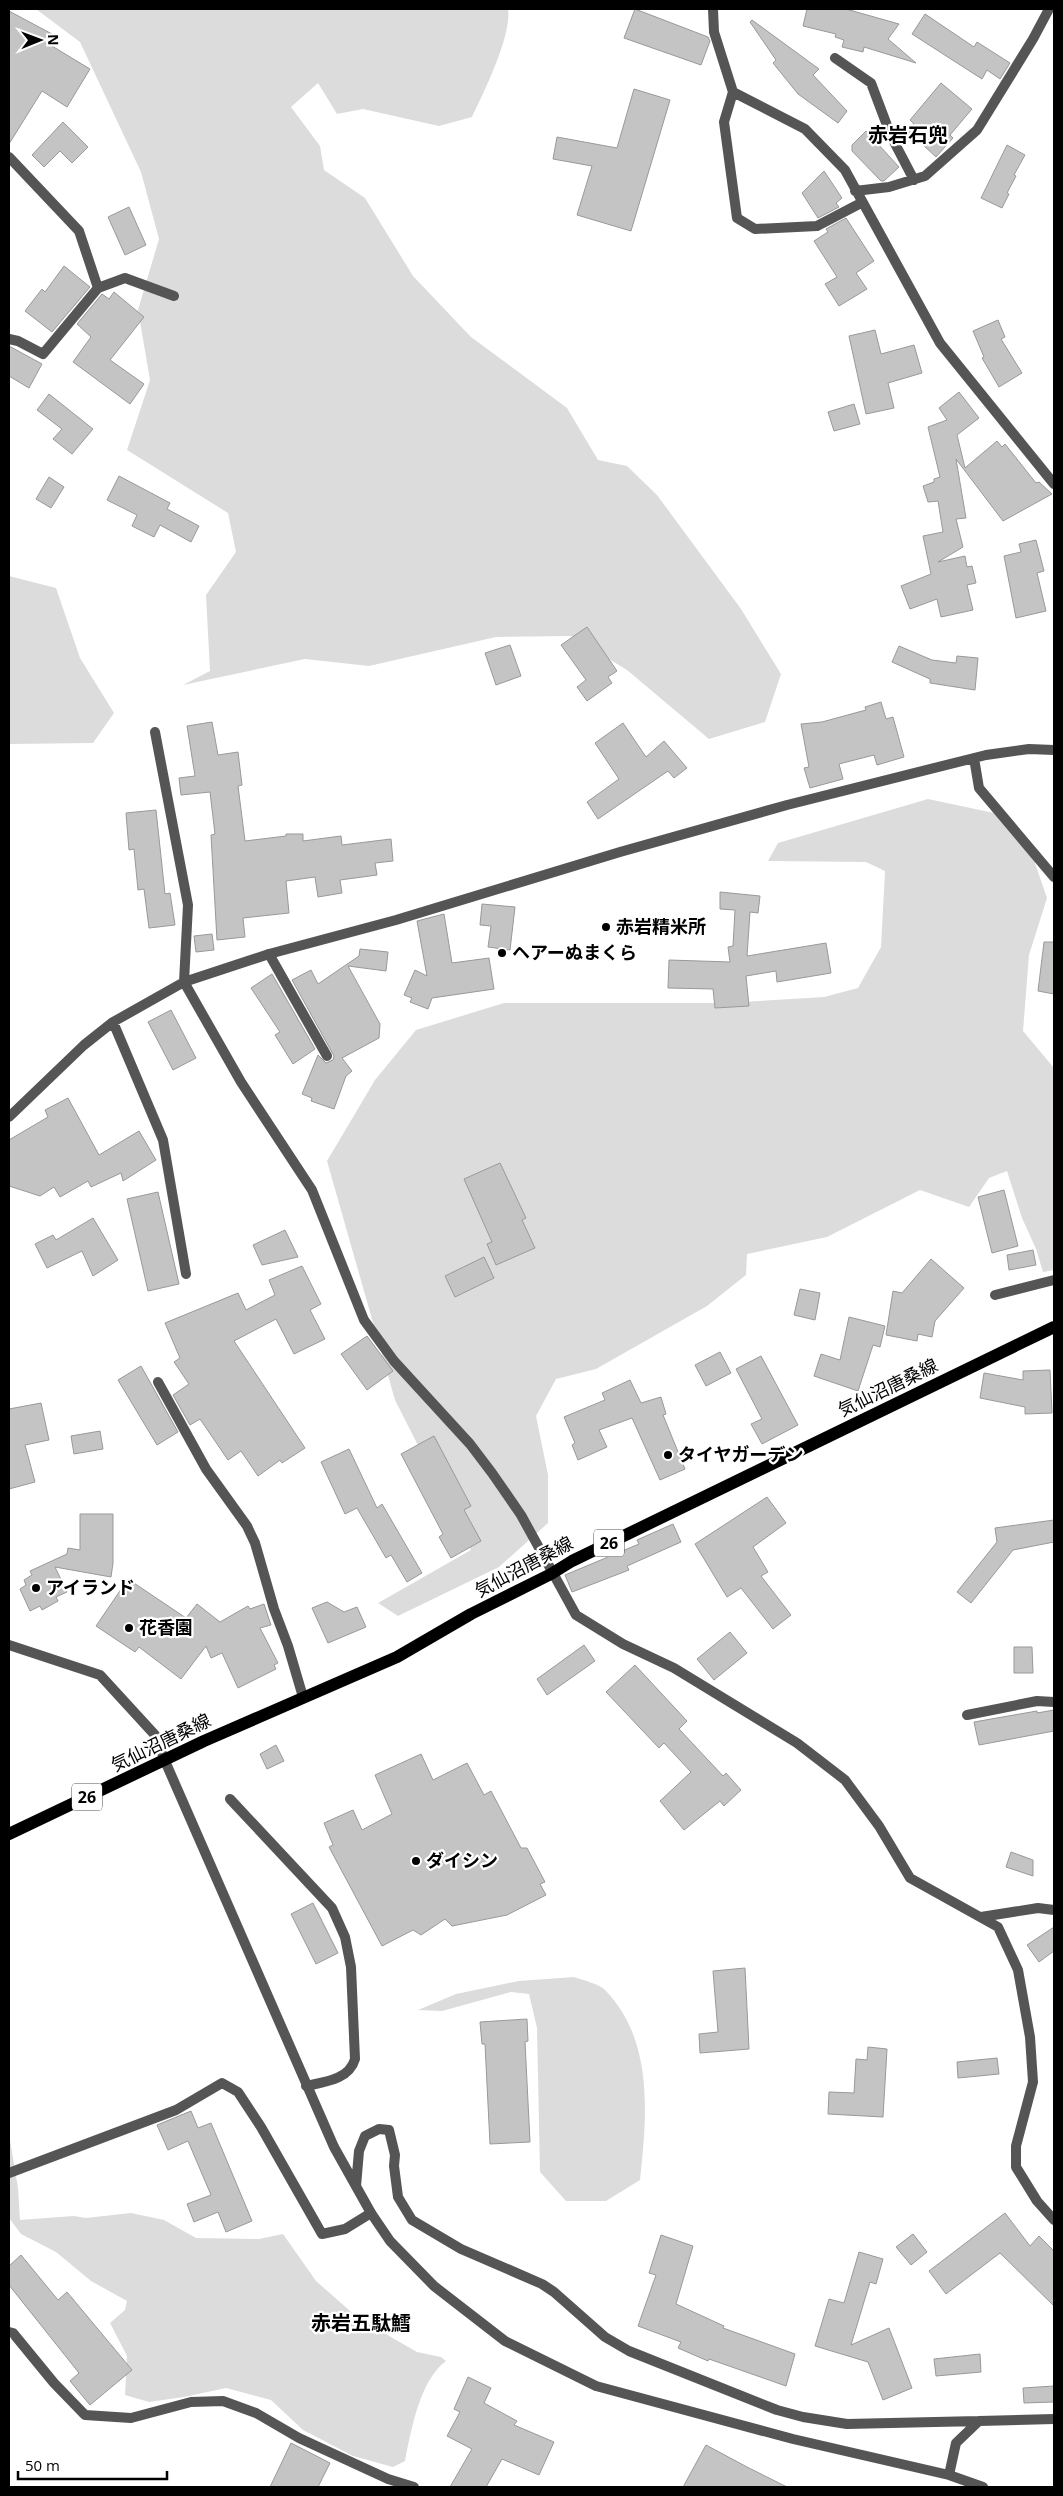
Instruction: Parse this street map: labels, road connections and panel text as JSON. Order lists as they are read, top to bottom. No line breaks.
{"streets":{"main road":["気仙沼唐桑線","26"]},"districts":["赤岩石兜","赤岩五駄鱈"],"places":["赤岩精米所","ヘアーぬまくら","タイヤガーデン","アイランド","花香園","ダイシン"],"scale_bar":"50 m","north":"right"}
